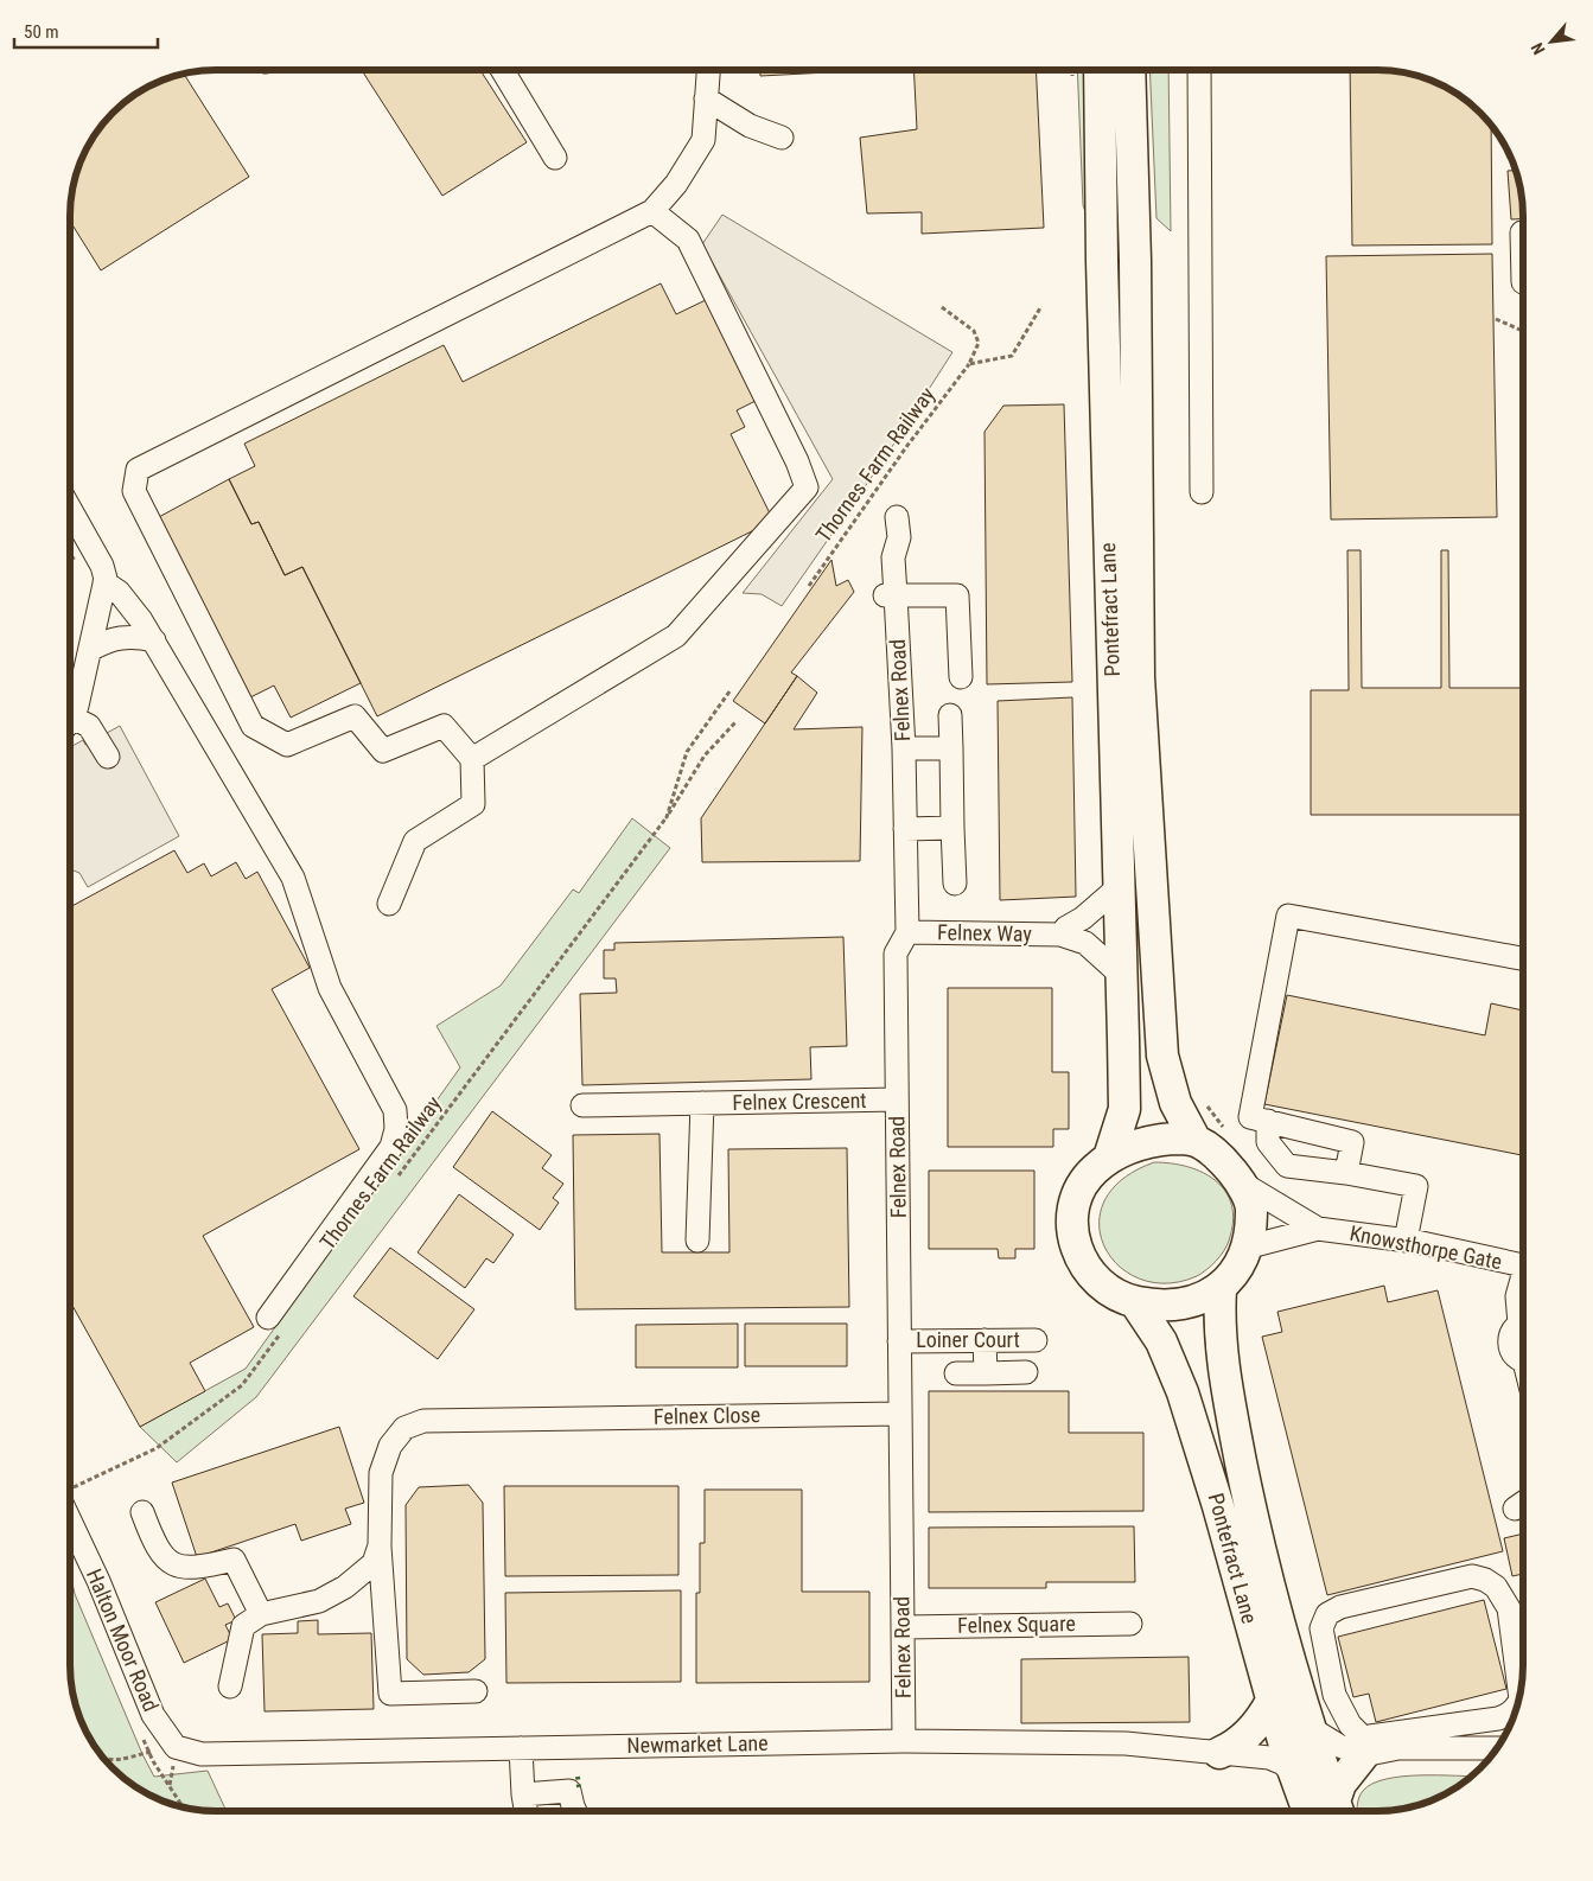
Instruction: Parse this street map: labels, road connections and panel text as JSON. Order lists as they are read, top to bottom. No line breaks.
{"streets":{"highway":["Pontefract Lane"],"street":["Felnex Road","Felnex Way","Felnex Crescent","Knowsthorpe Gate","Loiner Court","Felnex Close","Felnex Square","Halton Moor Road","Newmarket Lane"],"path":["Thornes Farm Railway"]},"crossings":[["Pontefract Lane","Felnex Way"],["Pontefract Lane","Knowsthorpe Gate"],["Pontefract Lane","Newmarket Lane"],["Felnex Road","Felnex Way"],["Felnex Road","Felnex Crescent"],["Felnex Road","Loiner Court"],["Felnex Road","Felnex Close"],["Felnex Road","Felnex Square"],["Felnex Road","Newmarket Lane"],["Halton Moor Road","Newmarket Lane"]],"scale_bar":"50 m","north":"bottom left"}
